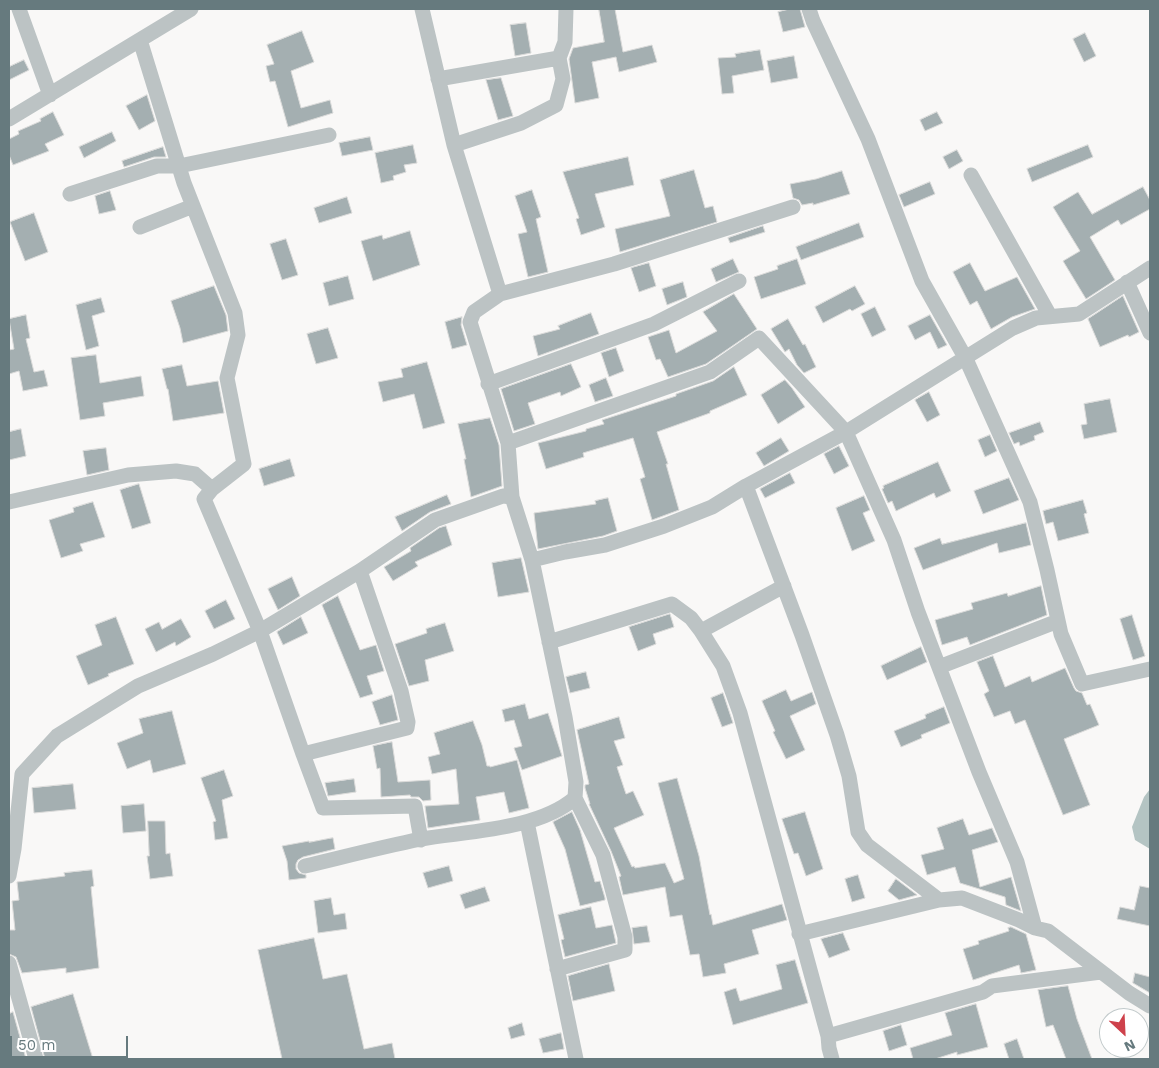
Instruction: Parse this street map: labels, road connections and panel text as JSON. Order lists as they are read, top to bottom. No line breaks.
{"scale_bar":"50 m","north":"bottom right"}
